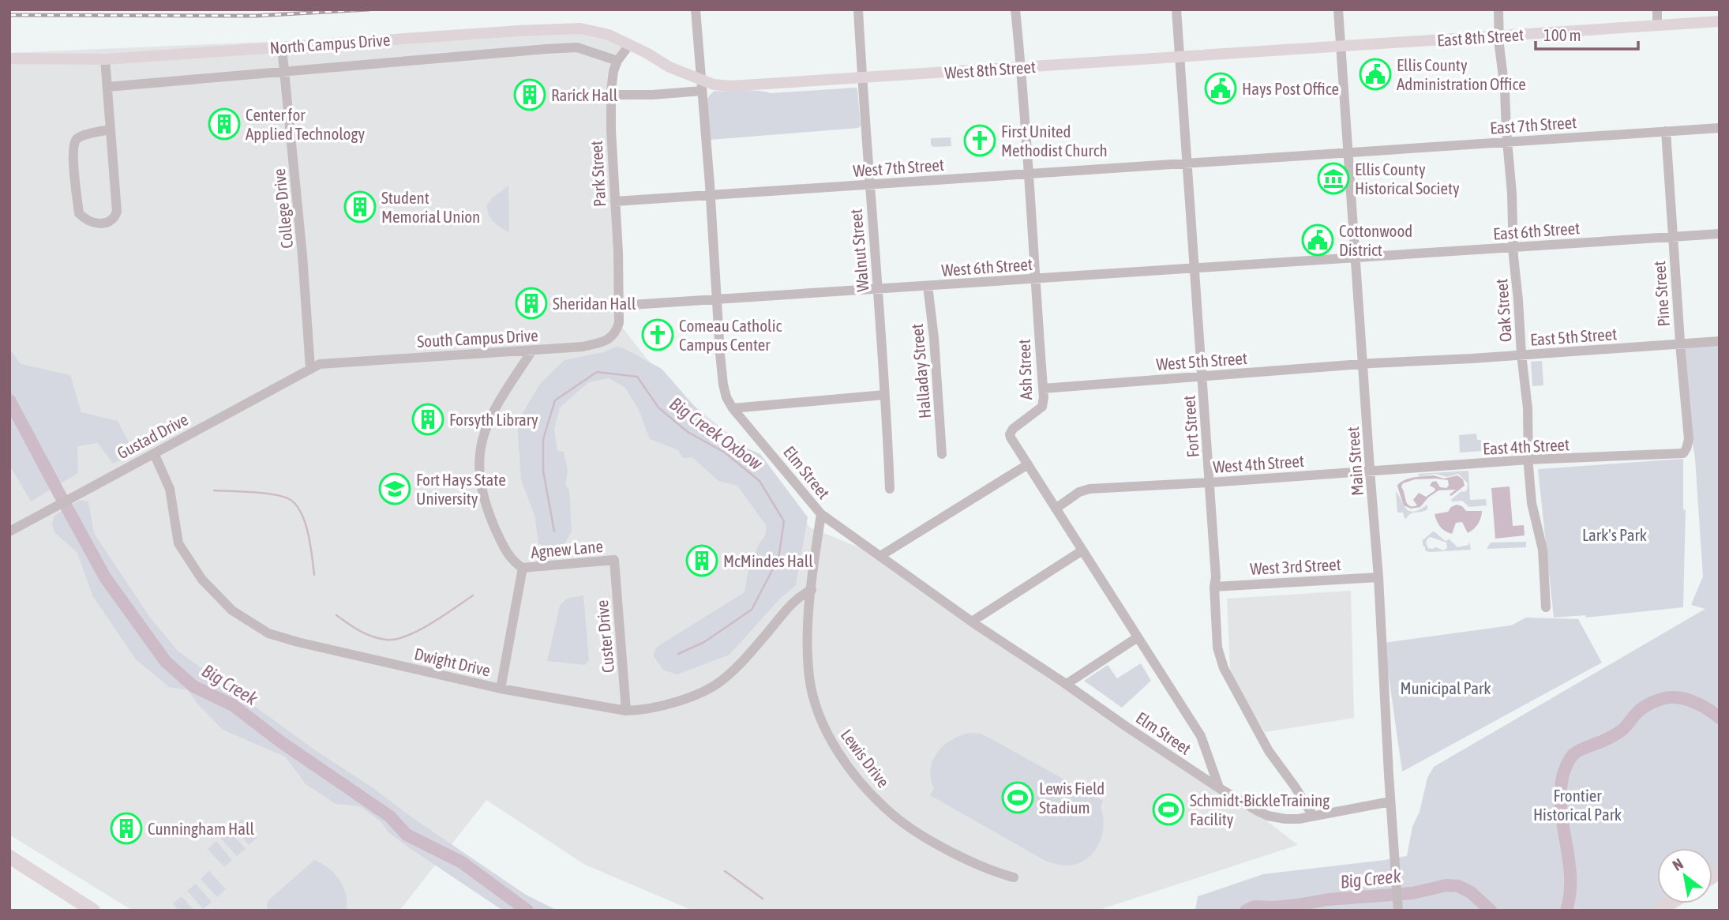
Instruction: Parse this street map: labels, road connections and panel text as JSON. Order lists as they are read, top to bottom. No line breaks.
{"streets":{"main road":["East 8th Street","North Campus Drive","West 8th Street"],"street":["East 7th Street","West 7th Street","Park Street","College Drive","East 6th Street","Walnut Street","West 6th Street","Pine Street","Oak Street","East 5th Street","South Campus Drive","West 5th Street","Ash Street","Halladay Street","Fort Street","Gustad Drive","East 4th Street","Main Street","West 4th Street","Elm Street","Agnew Lane","West 3rd Street","Custer Drive","Dwight Drive","Lewis Drive"]},"crossings":[["East 8th Street","West 8th Street"],["East 8th Street","Oak Street"],["East 8th Street","Main Street"],["North Campus Drive","West 8th Street"],["North Campus Drive","Park Street"],["North Campus Drive","College Drive"],["West 8th Street","Walnut Street"],["West 8th Street","Ash Street"],["West 8th Street","Fort Street"],["West 8th Street","Main Street"],["West 8th Street","Elm Street"],["East 7th Street","West 7th Street"],["East 7th Street","Pine Street"],["East 7th Street","Oak Street"],["East 7th Street","Main Street"],["West 7th Street","Park Street"],["West 7th Street","Walnut Street"],["West 7th Street","Ash Street"],["West 7th Street","Fort Street"],["West 7th Street","Main Street"],["West 7th Street","Elm Street"],["Park Street","West 6th Street"],["Park Street","South Campus Drive"],["College Drive","South Campus Drive"],["College Drive","Gustad Drive"],["East 6th Street","West 6th Street"],["East 6th Street","Pine Street"],["East 6th Street","Oak Street"],["East 6th Street","Main Street"],["Walnut Street","West 6th Street"],["West 6th Street","South Campus Drive"],["West 6th Street","Ash Street"],["West 6th Street","Halladay Street"],["West 6th Street","Fort Street"],["West 6th Street","Main Street"],["West 6th Street","Elm Street"],["Pine Street","East 5th Street"],["Pine Street","East 4th Street"],["Oak Street","East 5th Street"],["Oak Street","East 4th Street"],["East 5th Street","West 5th Street"],["East 5th Street","Main Street"],["South Campus Drive","Gustad Drive"],["West 5th Street","Ash Street"],["West 5th Street","Fort Street"],["West 5th Street","Main Street"],["Ash Street","West 4th Street"],["Ash Street","Elm Street"],["Fort Street","West 4th Street"],["Fort Street","Elm Street"],["Fort Street","West 3rd Street"],["Gustad Drive","Dwight Drive"],["East 4th Street","Main Street"],["East 4th Street","West 4th Street"],["Main Street","West 4th Street"],["Main Street","Elm Street"],["Main Street","West 3rd Street"],["Elm Street","Lewis Drive"],["Agnew Lane","Custer Drive"],["Custer Drive","Dwight Drive"],["Dwight Drive","Lewis Drive"]],"water":["Big Creek Oxbow","Big Creek"],"parks":["Lark's Park","Municipal Park","Frontier Historical Park"],"places":{"public building":["Ellis County Administration Office","Hays Post Office","Cottonwood District"],"building":["Rarick Hall","Center for Applied Technology","Student Memorial Union","Sheridan Hall","Forsyth Library","McMindes Hall","Cunningham Hall"],"church":["First United Methodist Church","Comeau Catholic Campus Center"],"museum":["Ellis County Historical Society"],"school or university":["Fort Hays State University"],"sports":["Lewis Field Stadium","Schmidt-BickleTraining Facility"]},"scale_bar":"100 m","north":"top left"}
